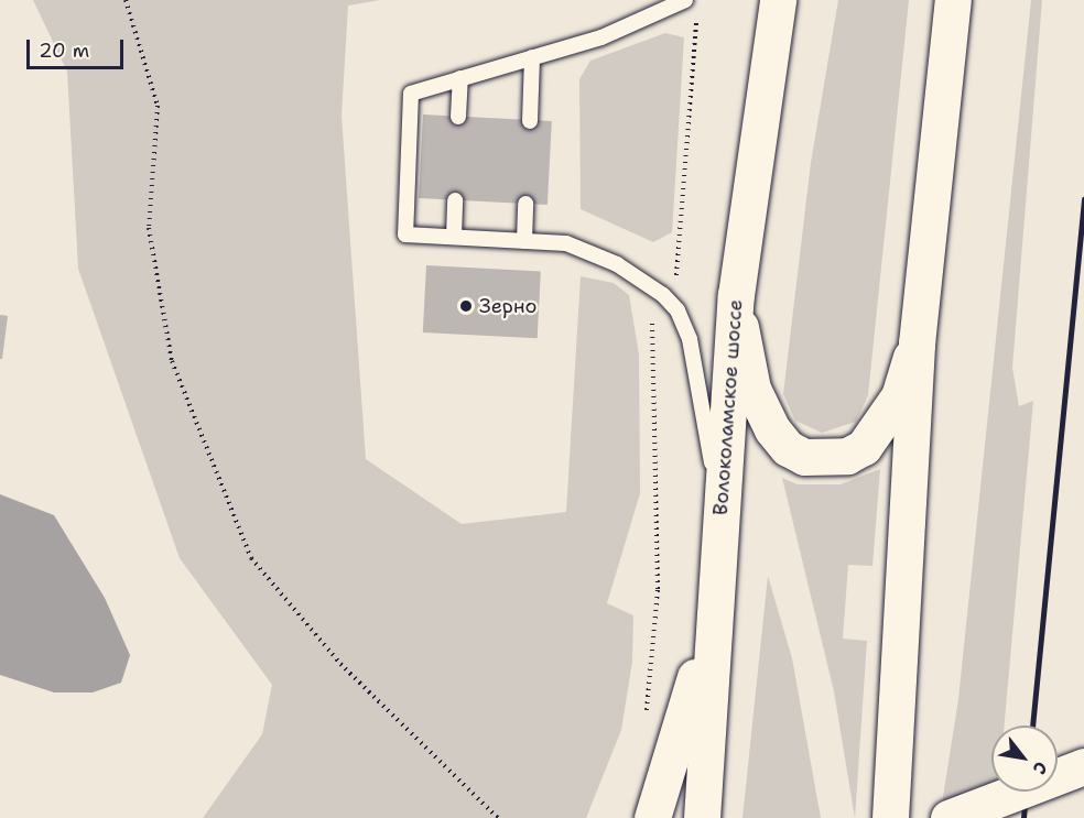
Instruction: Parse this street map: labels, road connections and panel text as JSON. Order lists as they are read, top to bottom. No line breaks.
{"streets":{"main road":["Волоколамское шоссе"]},"places":["Зерно"],"scale_bar":"20 m","north":"bottom right"}
